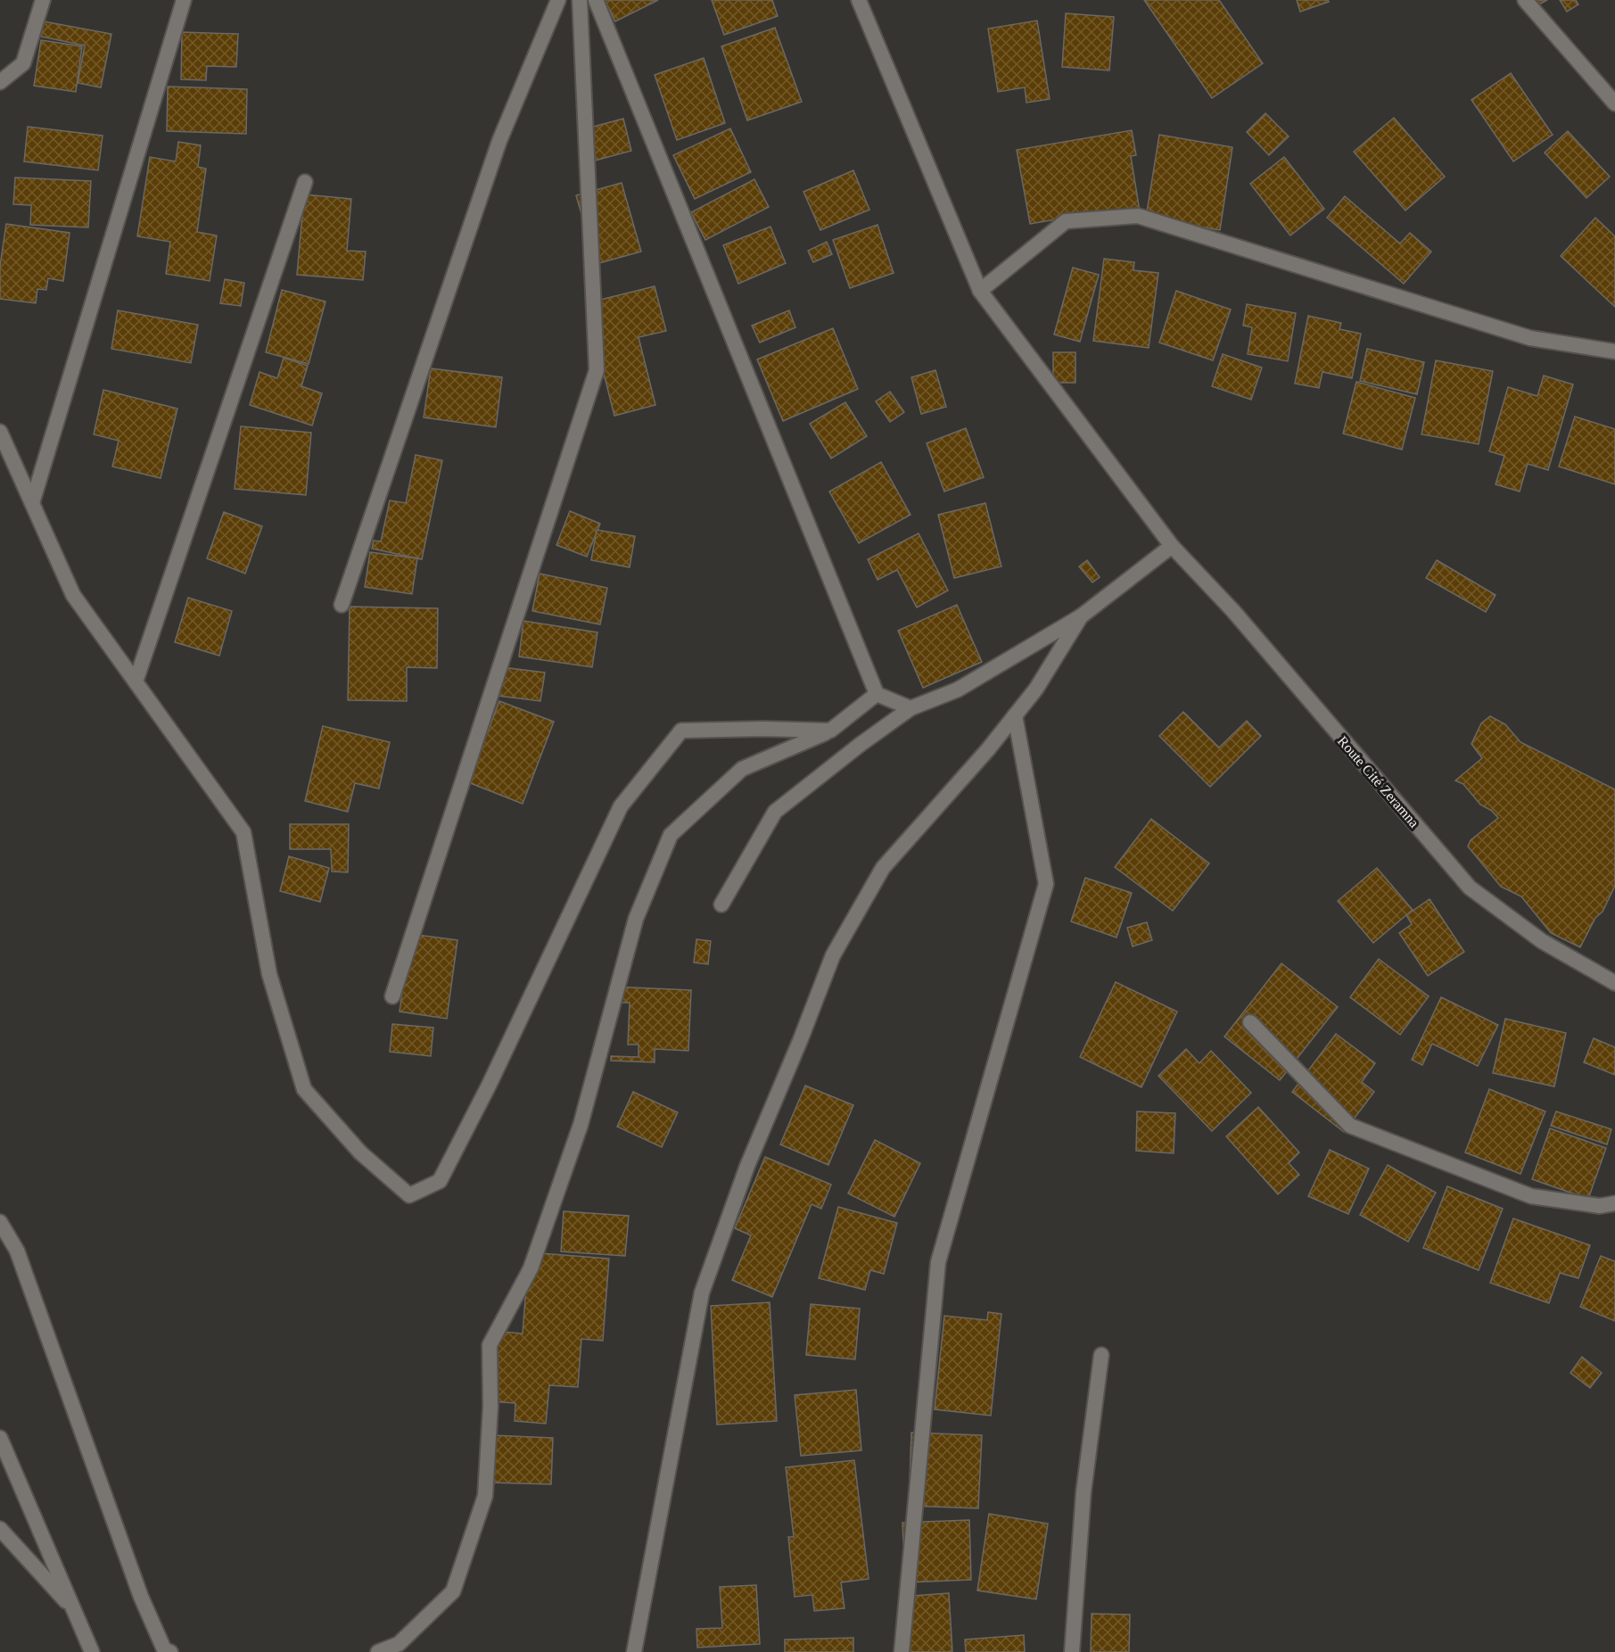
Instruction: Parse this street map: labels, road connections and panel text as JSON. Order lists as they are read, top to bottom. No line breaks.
{"streets":{"street":["Route Cité Zeramna"]}}
